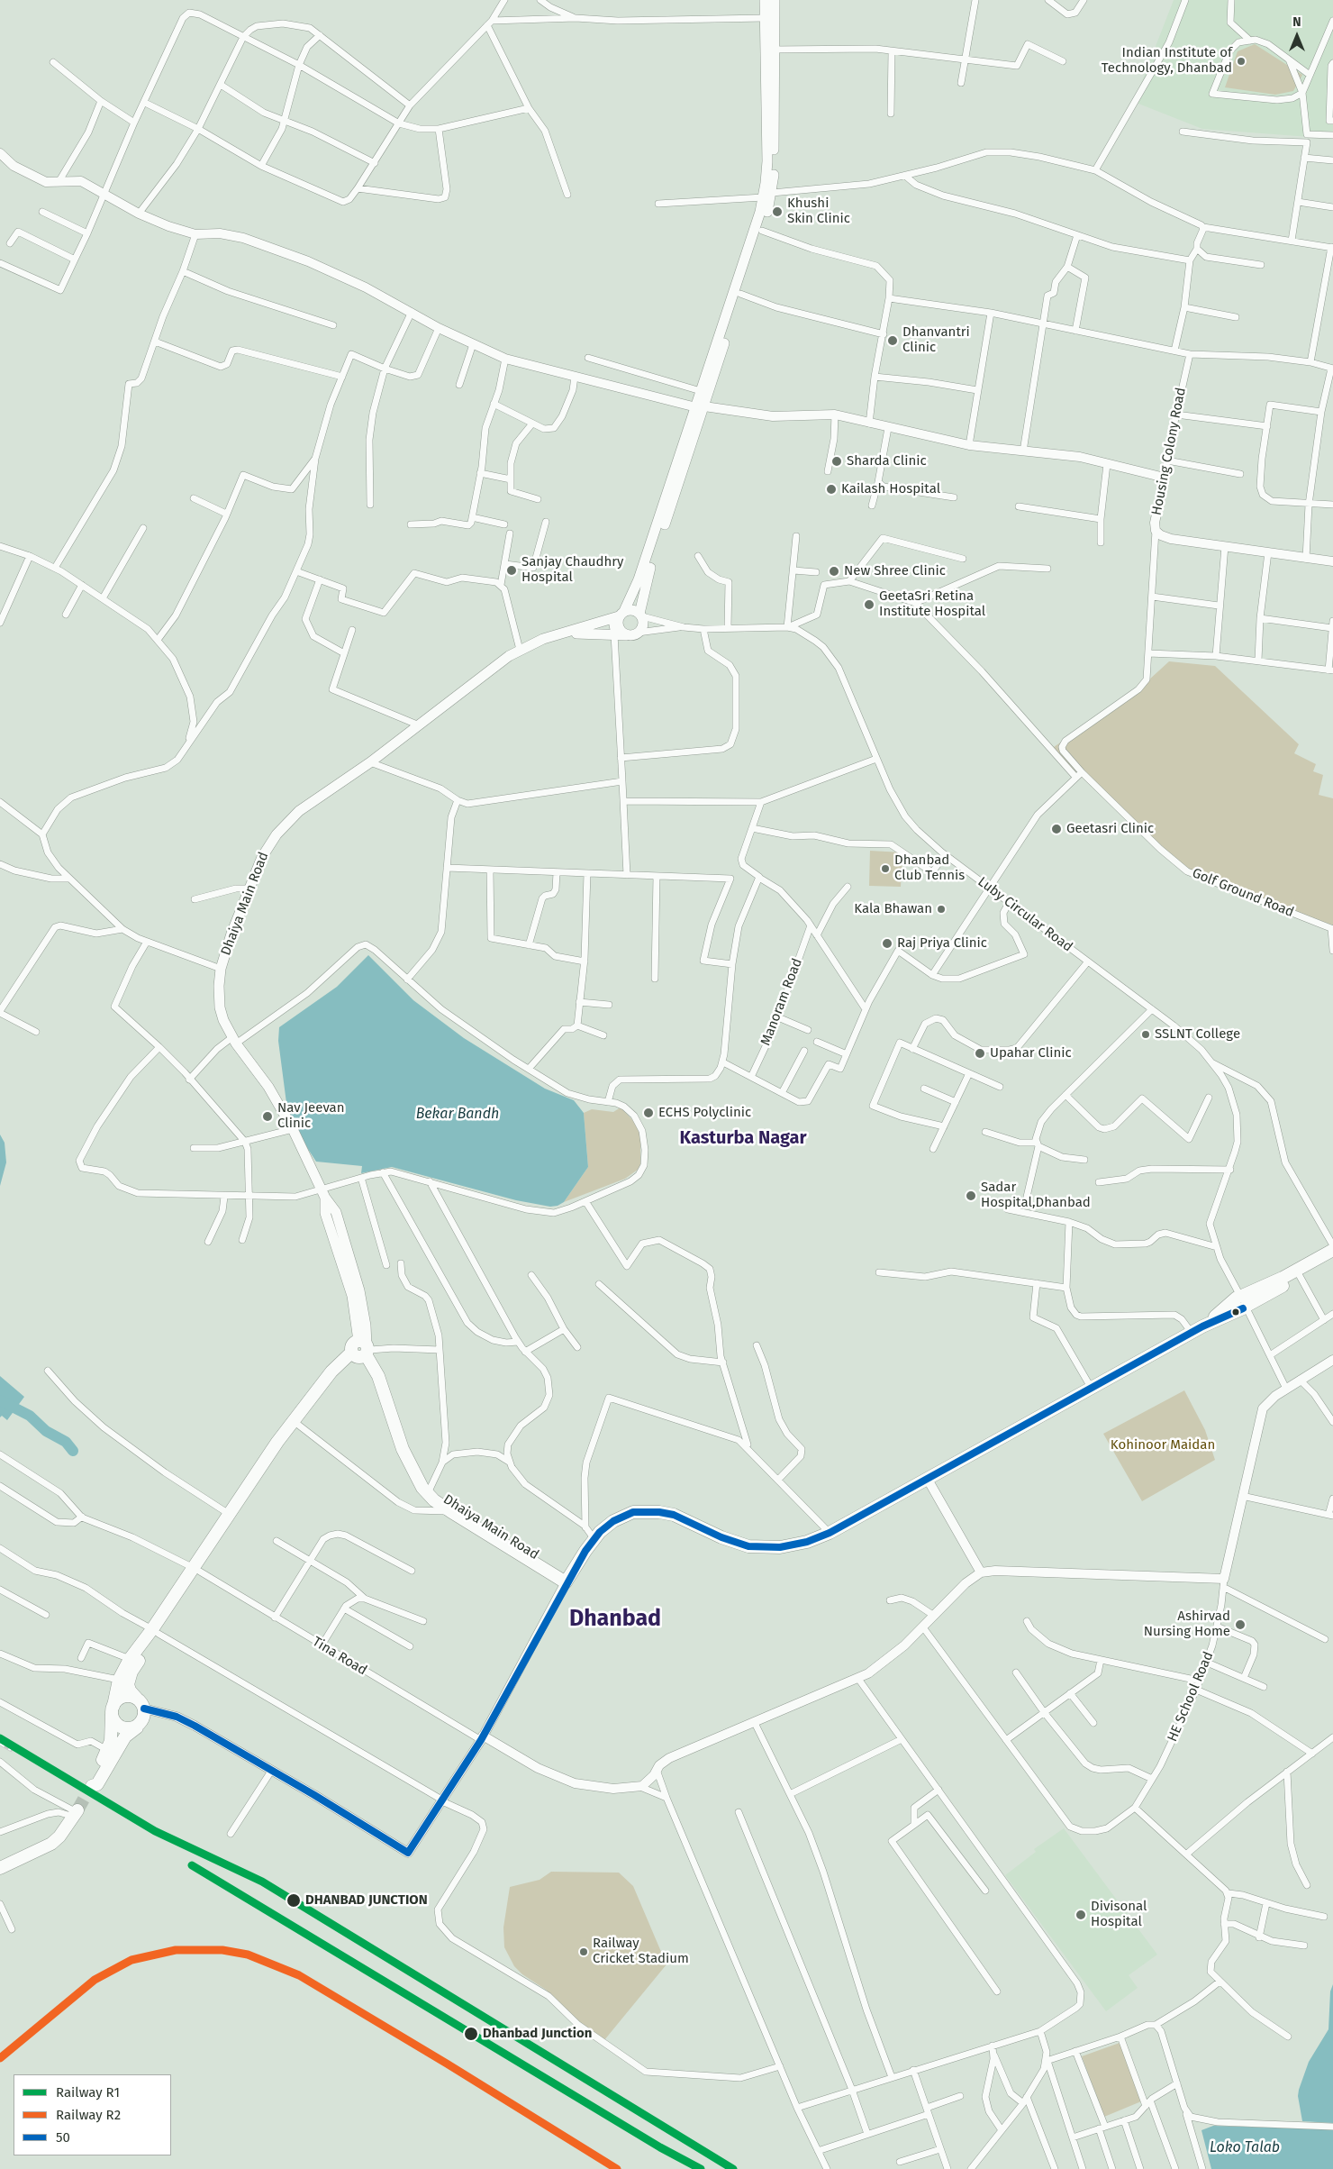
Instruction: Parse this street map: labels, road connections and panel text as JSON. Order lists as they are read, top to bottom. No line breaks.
{"streets":{"highway":["Dhaiya Main Road"],"street":["Housing Colony Road","Golf Ground Road","Luby Circular Road","Manoram Road","Tina Road","HE School Road"]},"districts":["Kasturba Nagar","Dhanbad"],"water":["Bekar Bandh","Loko Talab"],"parks":["Kohinoor Maidan"],"places":["Indian Institute of Technology, Dhanbad","Khushi Skin Clinic","Dhanvantri Clinic","Sharda Clinic","Kailash Hospital","Sanjay Chaudhry Hospital","New Shree Clinic","GeetaSri Retina Institute Hospital","Geetasri Clinic","Dhanbad Club Tennis","Kala Bhawan","Raj Priya Clinic","SSLNT College","Upahar Clinic","ECHS Polyclinic","Nav Jeevan Clinic","Sadar Hospital,Dhanbad","Ashirvad Nursing Home","DHANBAD JUNCTION","Divisonal Hospital","Railway Cricket Stadium","Dhanbad Junction"],"lines":["transit line 50","rail line R1","rail line R2"],"legend":["Railway R1","Railway R2","50"],"north":"top"}
